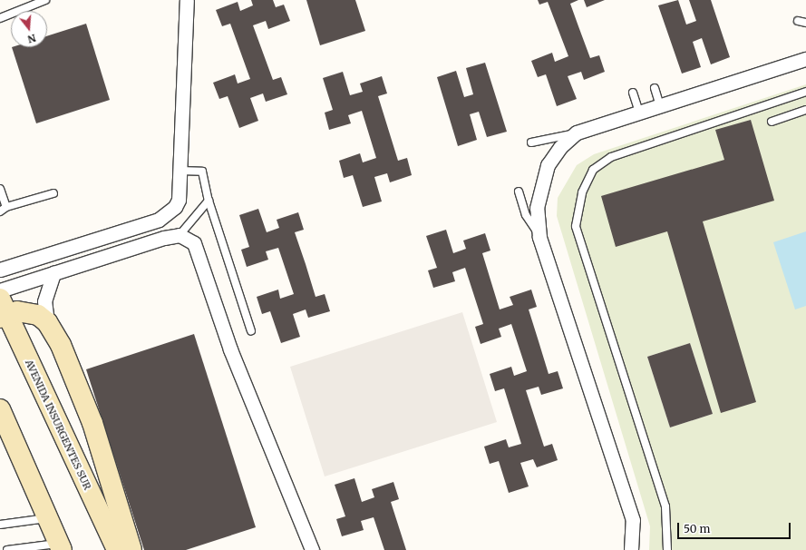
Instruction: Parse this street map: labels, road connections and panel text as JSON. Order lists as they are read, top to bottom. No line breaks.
{"streets":{"main road":["AVENIDA INSURGENTES SUR"]},"scale_bar":"50 m","north":"bottom"}
